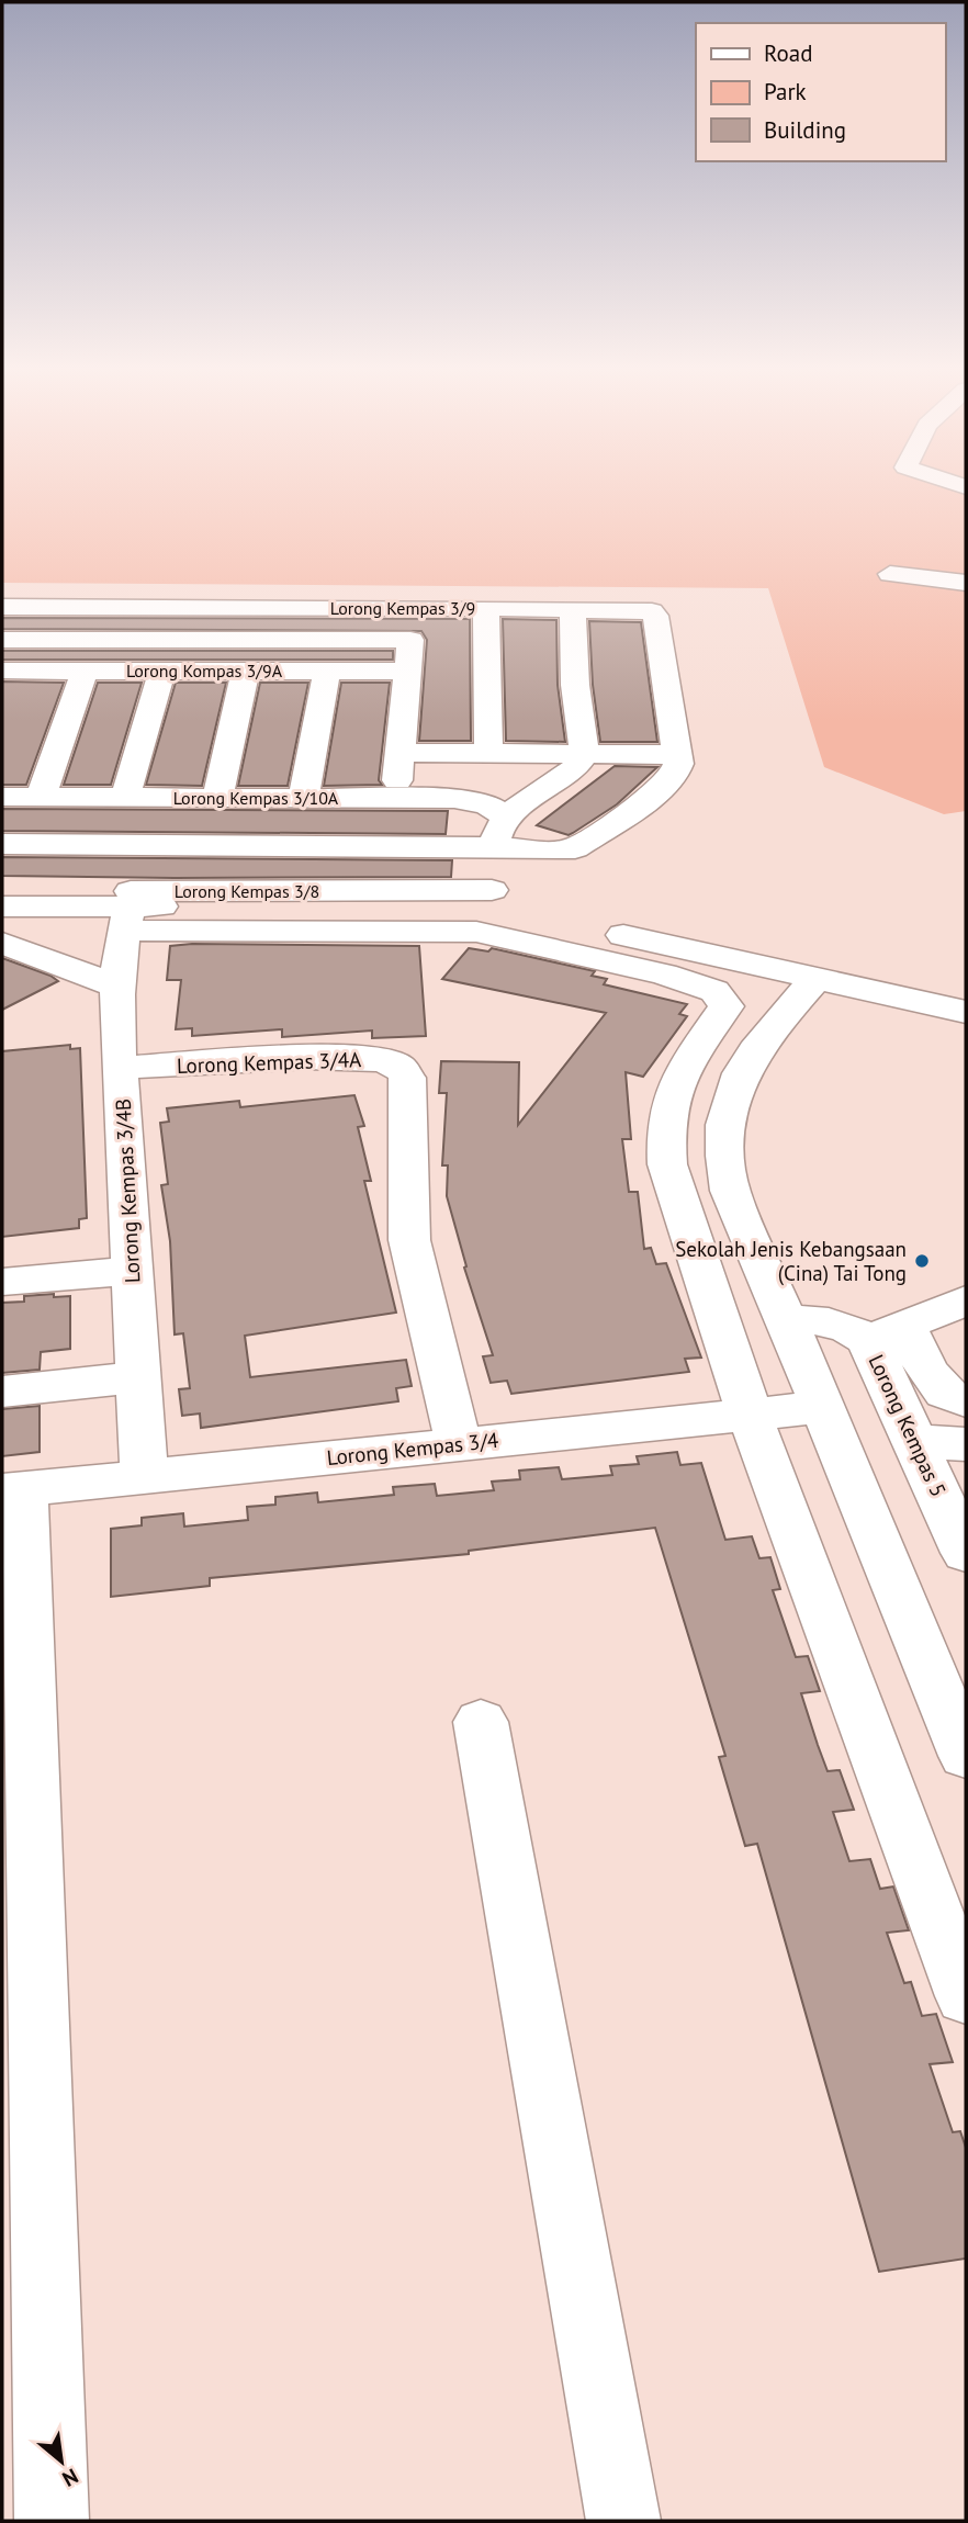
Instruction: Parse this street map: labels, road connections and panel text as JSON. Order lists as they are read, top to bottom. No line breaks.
{"streets":{"street":["Lorong Kempas 3/9","Lorong Kompas 3/9A","Lorong Kempas 3/10A","Lorong Kempas 3/8","Lorong Kempas 3/4A","Lorong Kempas 3/4B","Lorong Kempas 5","Lorong Kempas 3/4"]},"crossings":[["Lorong Kempas 3/10A","Lorong Kempas 3/4B"],["Lorong Kempas 3/8","Lorong Kempas 3/4B"],["Lorong Kempas 3/4A","Lorong Kempas 3/4B"],["Lorong Kempas 3/4A","Lorong Kempas 3/4"],["Lorong Kempas 3/4B","Lorong Kempas 3/4"]],"places":["Sekolah Jenis Kebangsaan (Cina) Tai Tong"],"legend":["Road","Park","Building"],"north":"bottom right"}
